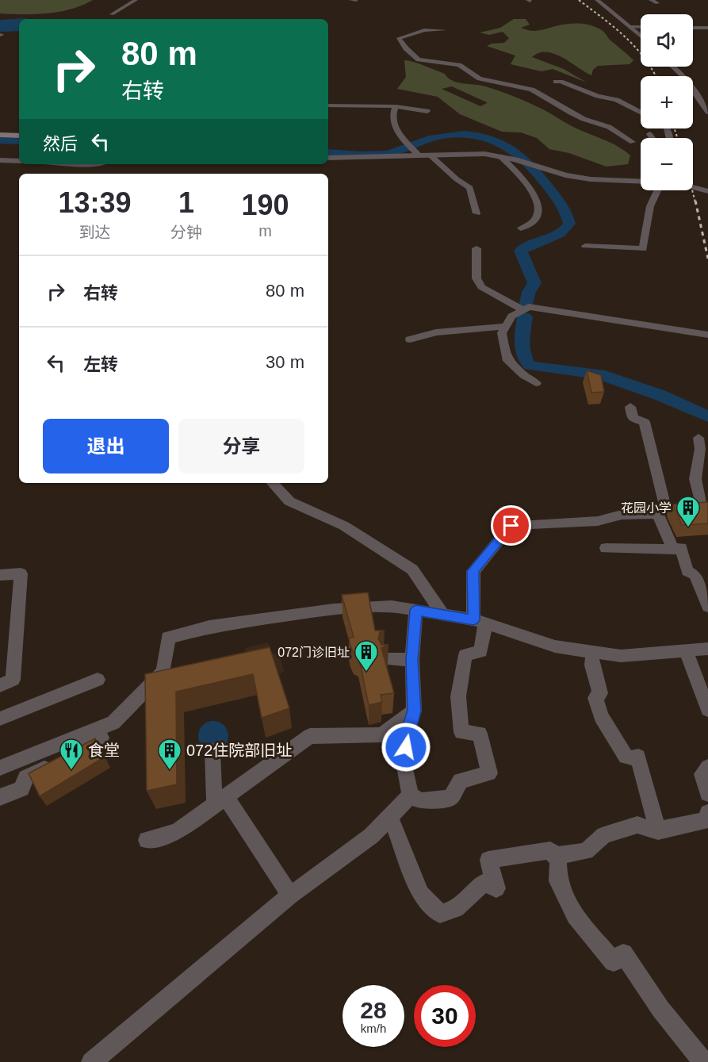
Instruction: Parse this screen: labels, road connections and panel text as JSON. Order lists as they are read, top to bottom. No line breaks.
{"places":{"building":["花园小学","072门诊旧址","072住院部旧址"],"restaurant":["食堂"]},"page":{"map_buttons":["+","−"],"turn":["80 m","右转"],"then":"然后","eta":["13:39","到达","1","分钟","190","m"],"list":[{"name":"右转","value":"80 m"},{"name":"左转","value":"30 m"}],"buttons":["退出","分享"],"speed":"28 km/h","limit":"30"}}
